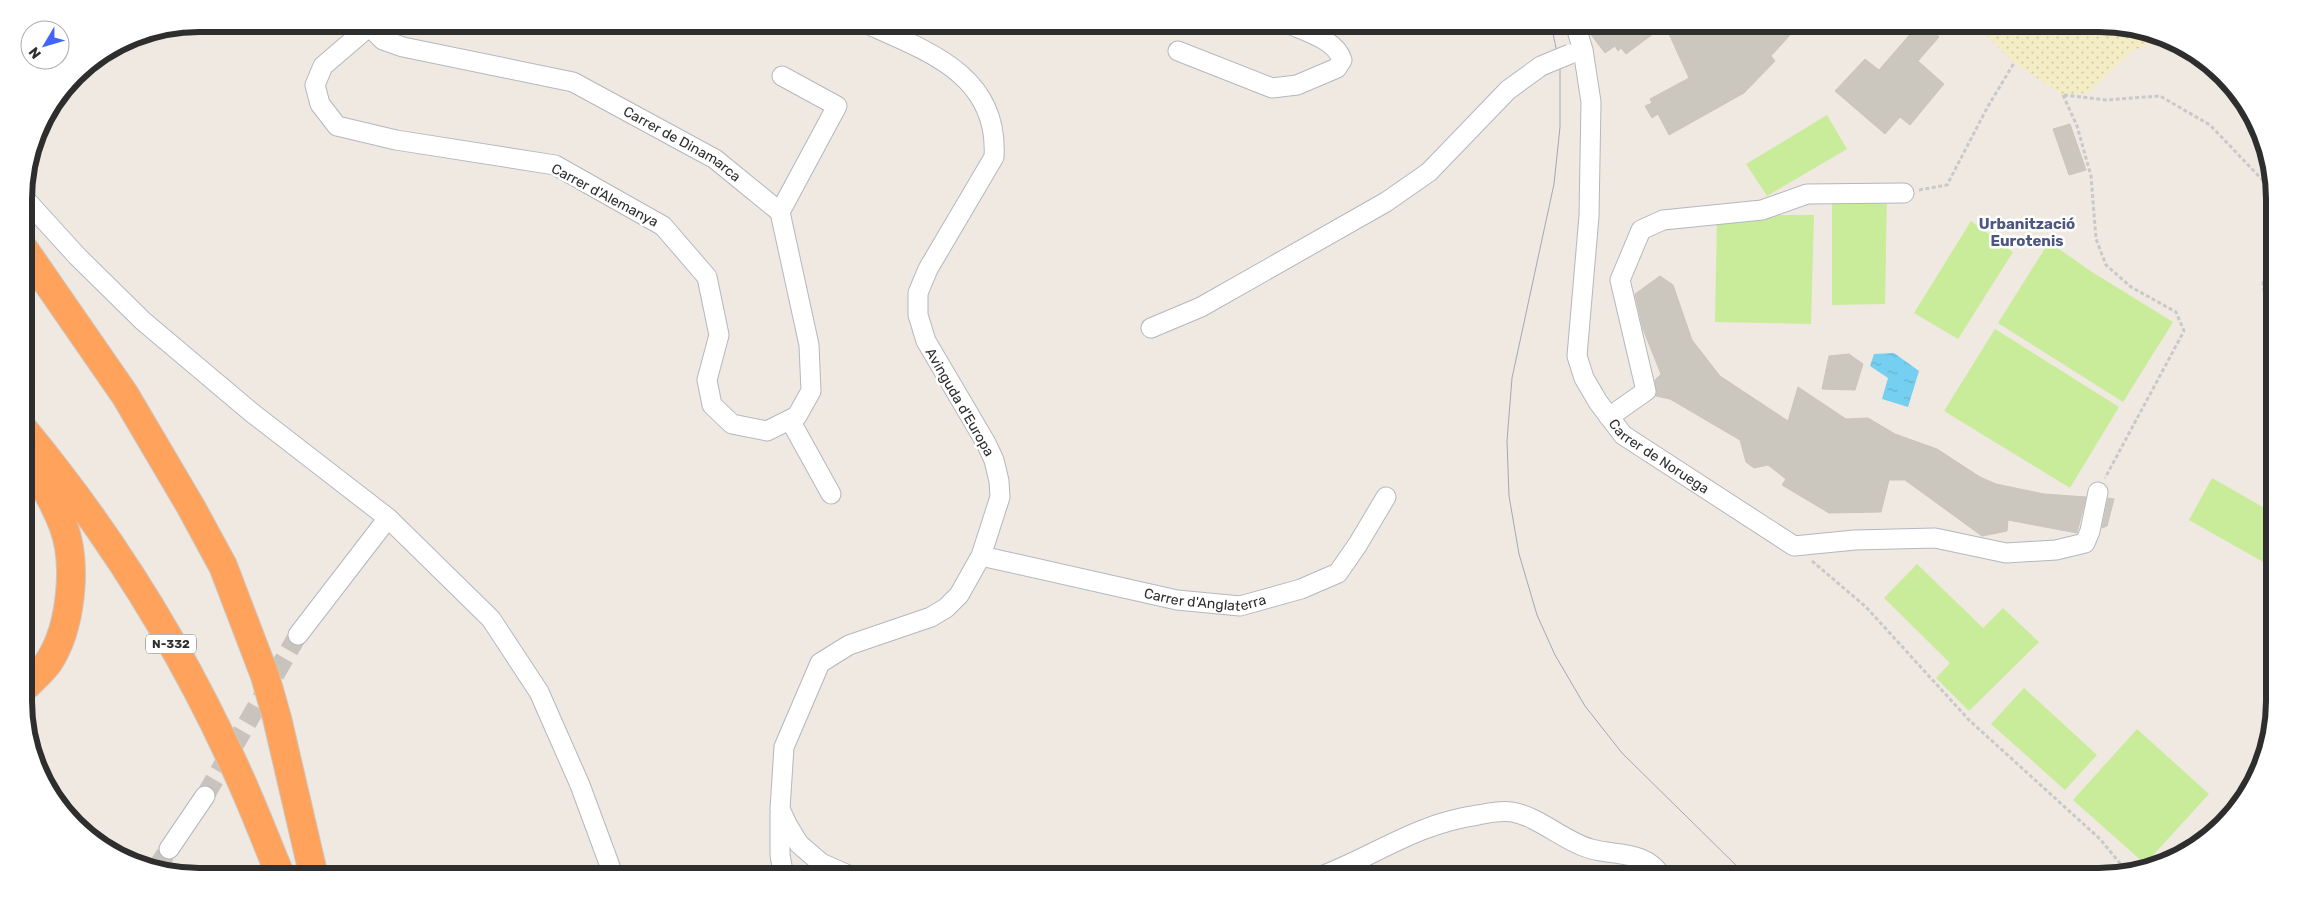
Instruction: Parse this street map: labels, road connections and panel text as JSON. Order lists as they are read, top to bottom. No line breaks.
{"streets":{"highway":["N-332"],"street":["Carrer de Dinamarca","Carrer d'Alemanya","Avinguda d'Europa","Carrer de Noruega","Carrer d'Anglaterra"]},"crossings":[["Avinguda d'Europa","Carrer d'Anglaterra"]],"districts":["Urbanització Eurotenis"],"north":"bottom left"}
